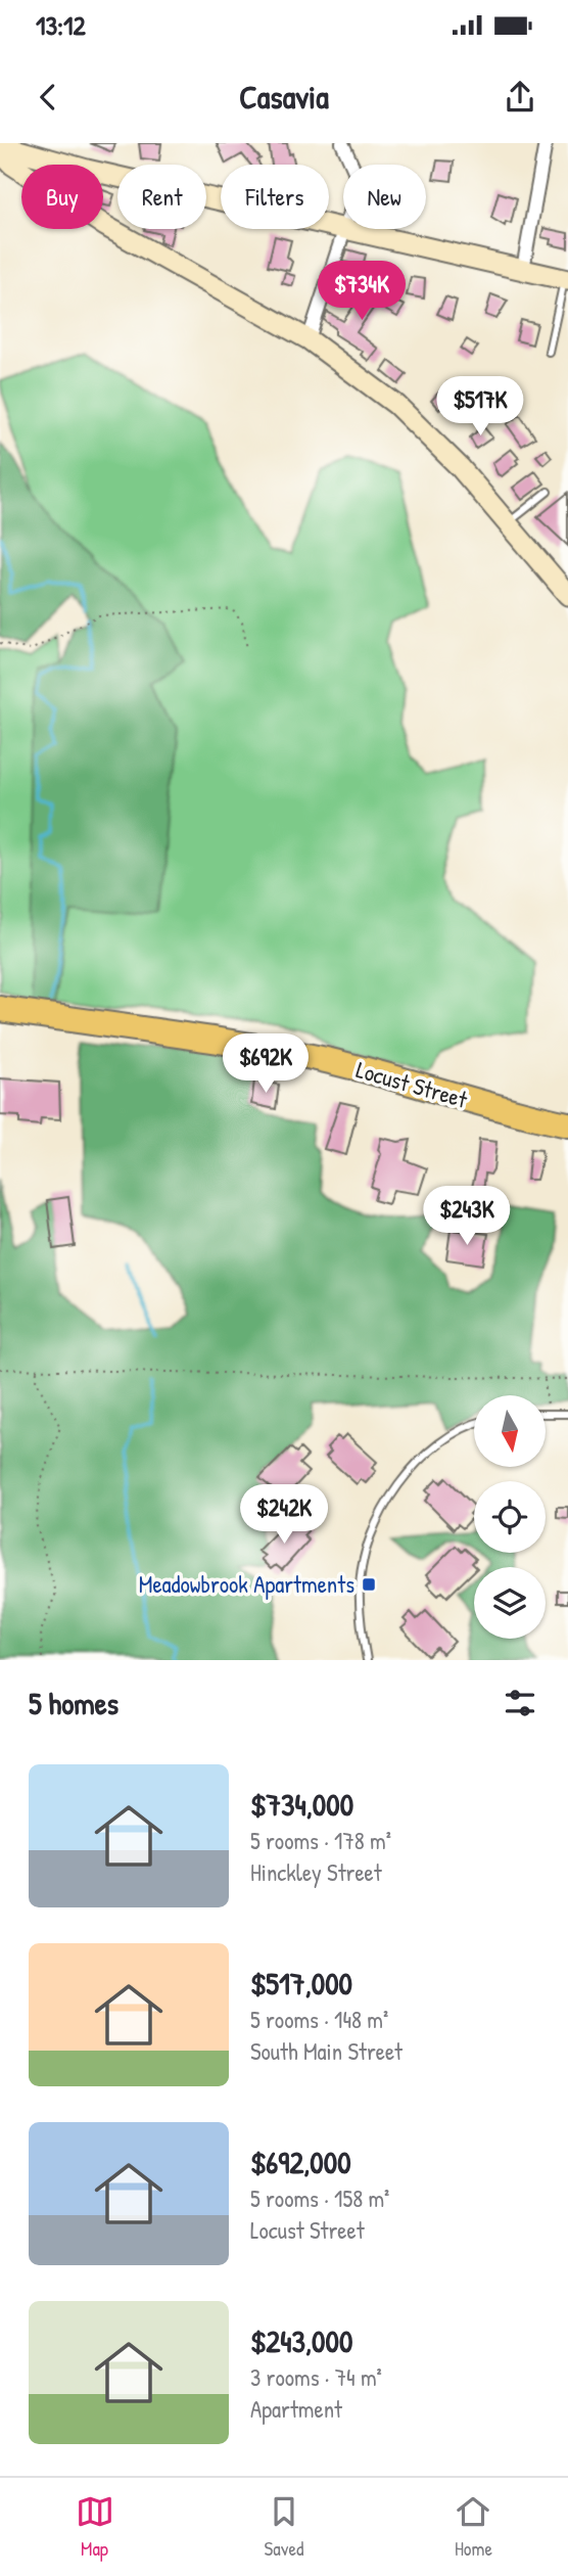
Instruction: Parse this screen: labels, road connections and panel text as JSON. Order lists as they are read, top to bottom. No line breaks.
{"streets":{"highway":["Locust Street"]},"places":{"transit":["Meadowbrook Apartments"]},"north":"bottom","page":{"status":"13:12","header":"Casavia","chip":["Buy","Rent","Filters","New"],"price":["$734K","$517K","$692K","$243K","$242K"],"heading":"5 homes","list":[{"name":"$734,000","note":"5 rooms · 178 m² · Hinckley Street"},{"name":"$517,000","note":"5 rooms · 148 m² · South Main Street"},{"name":"$692,000","note":"5 rooms · 158 m² · Locust Street"},{"name":"$243,000","note":"3 rooms · 74 m² · Apartment"}],"tabs":["Map","Saved","Home"]}}
